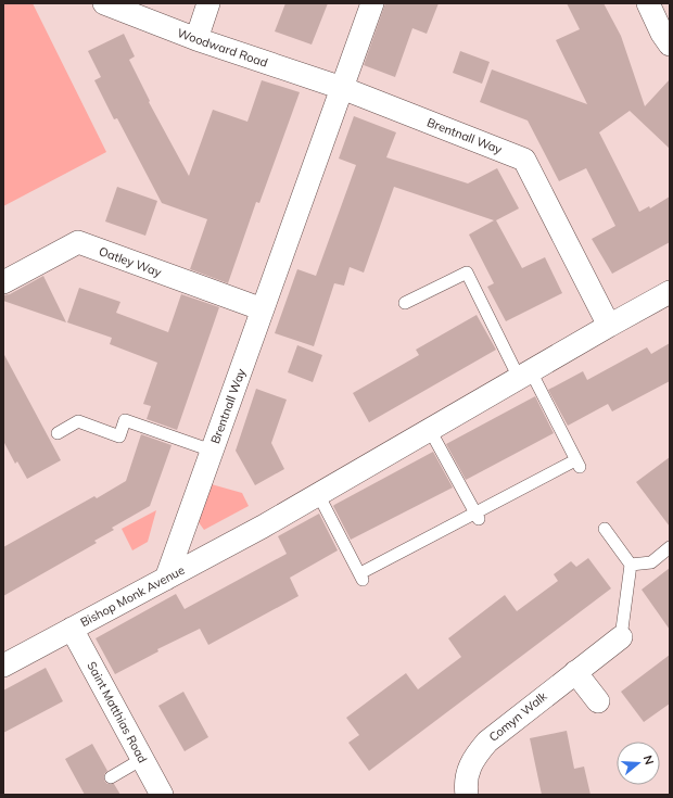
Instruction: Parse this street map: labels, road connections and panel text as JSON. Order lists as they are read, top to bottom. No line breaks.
{"streets":{"street":["Woodward Road","Brentnall Way","Oatley Way","Bishop Monk Avenue","Saint Matthias Road","Comyn Walk"]},"crossings":[["Woodward Road","Brentnall Way"],["Brentnall Way","Oatley Way"],["Brentnall Way","Bishop Monk Avenue"],["Bishop Monk Avenue","Saint Matthias Road"]],"north":"right"}
